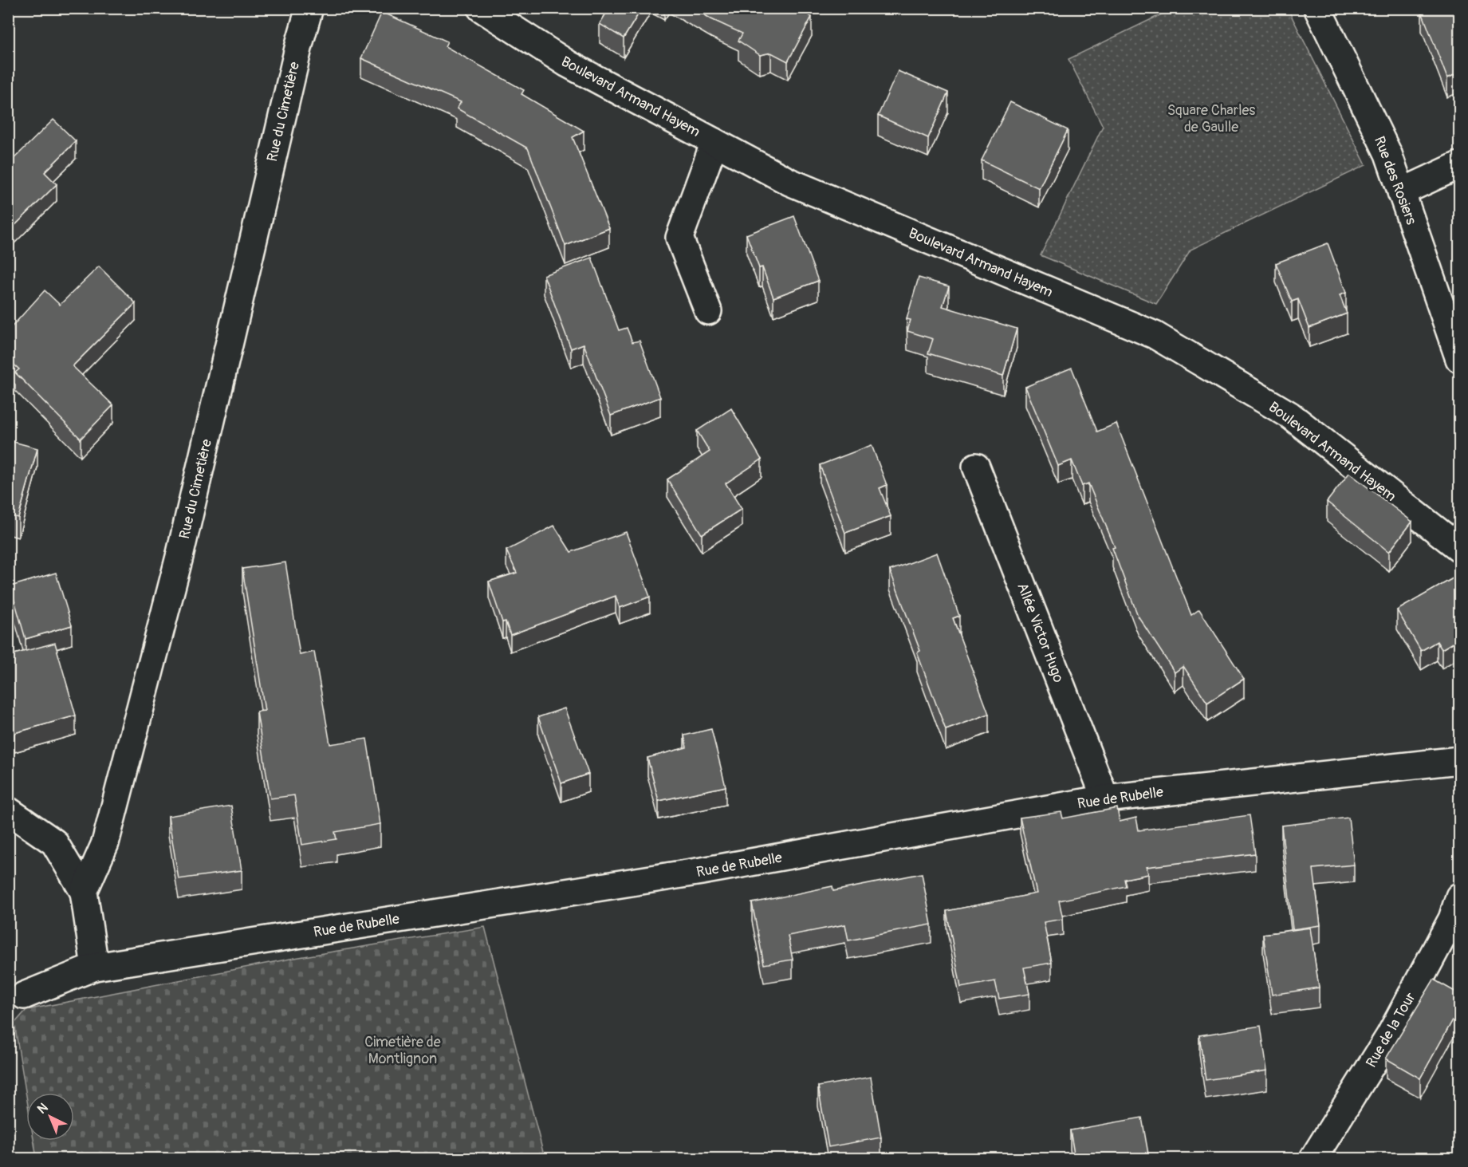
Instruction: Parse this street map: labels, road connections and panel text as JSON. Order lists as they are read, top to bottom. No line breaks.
{"streets":{"street":["Boulevard Armand Hayem","Rue du Cimetière","Rue des Rosiers","Allée Victor Hugo","Rue de Rubelle","Rue de la Tour"]},"crossings":[["Allée Victor Hugo","Rue de Rubelle"]],"parks":["Square Charles de Gaulle","Cimetière de Montlignon"],"north":"top left"}
